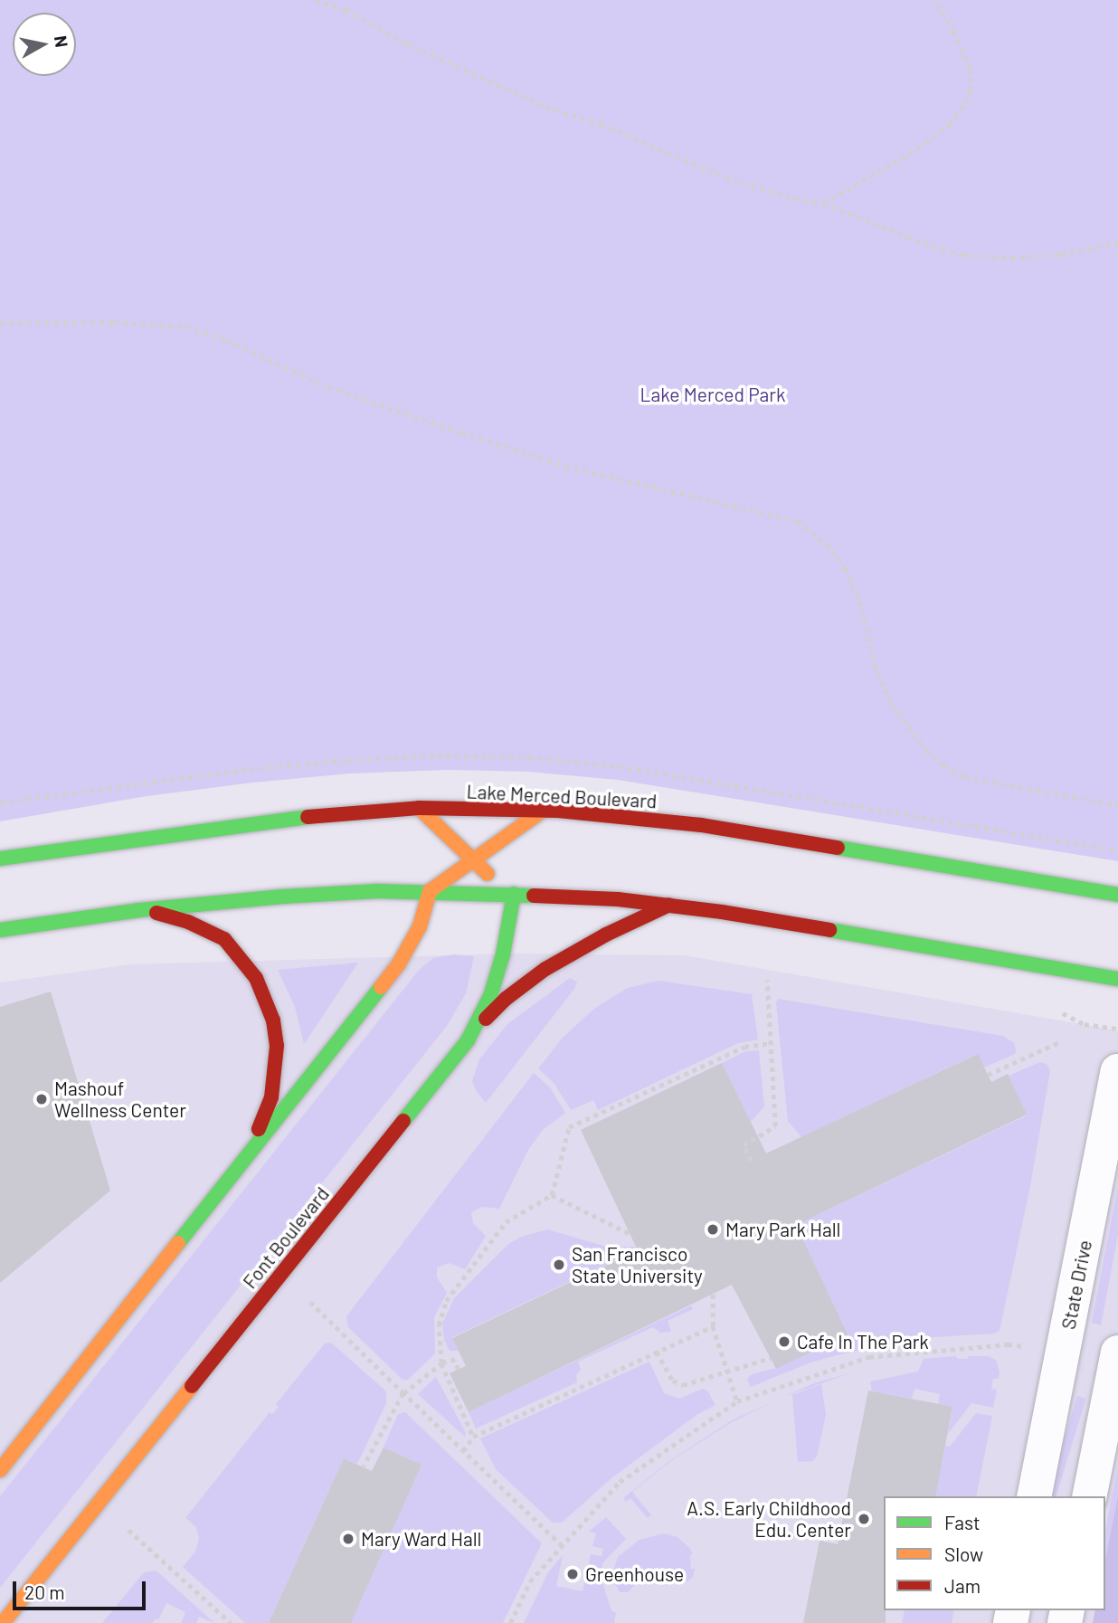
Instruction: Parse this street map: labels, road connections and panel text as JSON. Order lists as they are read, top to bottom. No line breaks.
{"streets":{"main road":["Lake Merced Boulevard","Font Boulevard"],"street":["State Drive"]},"parks":["Lake Merced Park"],"places":["Mashouf Wellness Center","Mary Park Hall","San Francisco State University","Cafe In The Park","A.S. Early Childhood Edu. Center","Mary Ward Hall","Greenhouse"],"legend":["Fast","Slow","Jam"],"scale_bar":"20 m","north":"right"}
